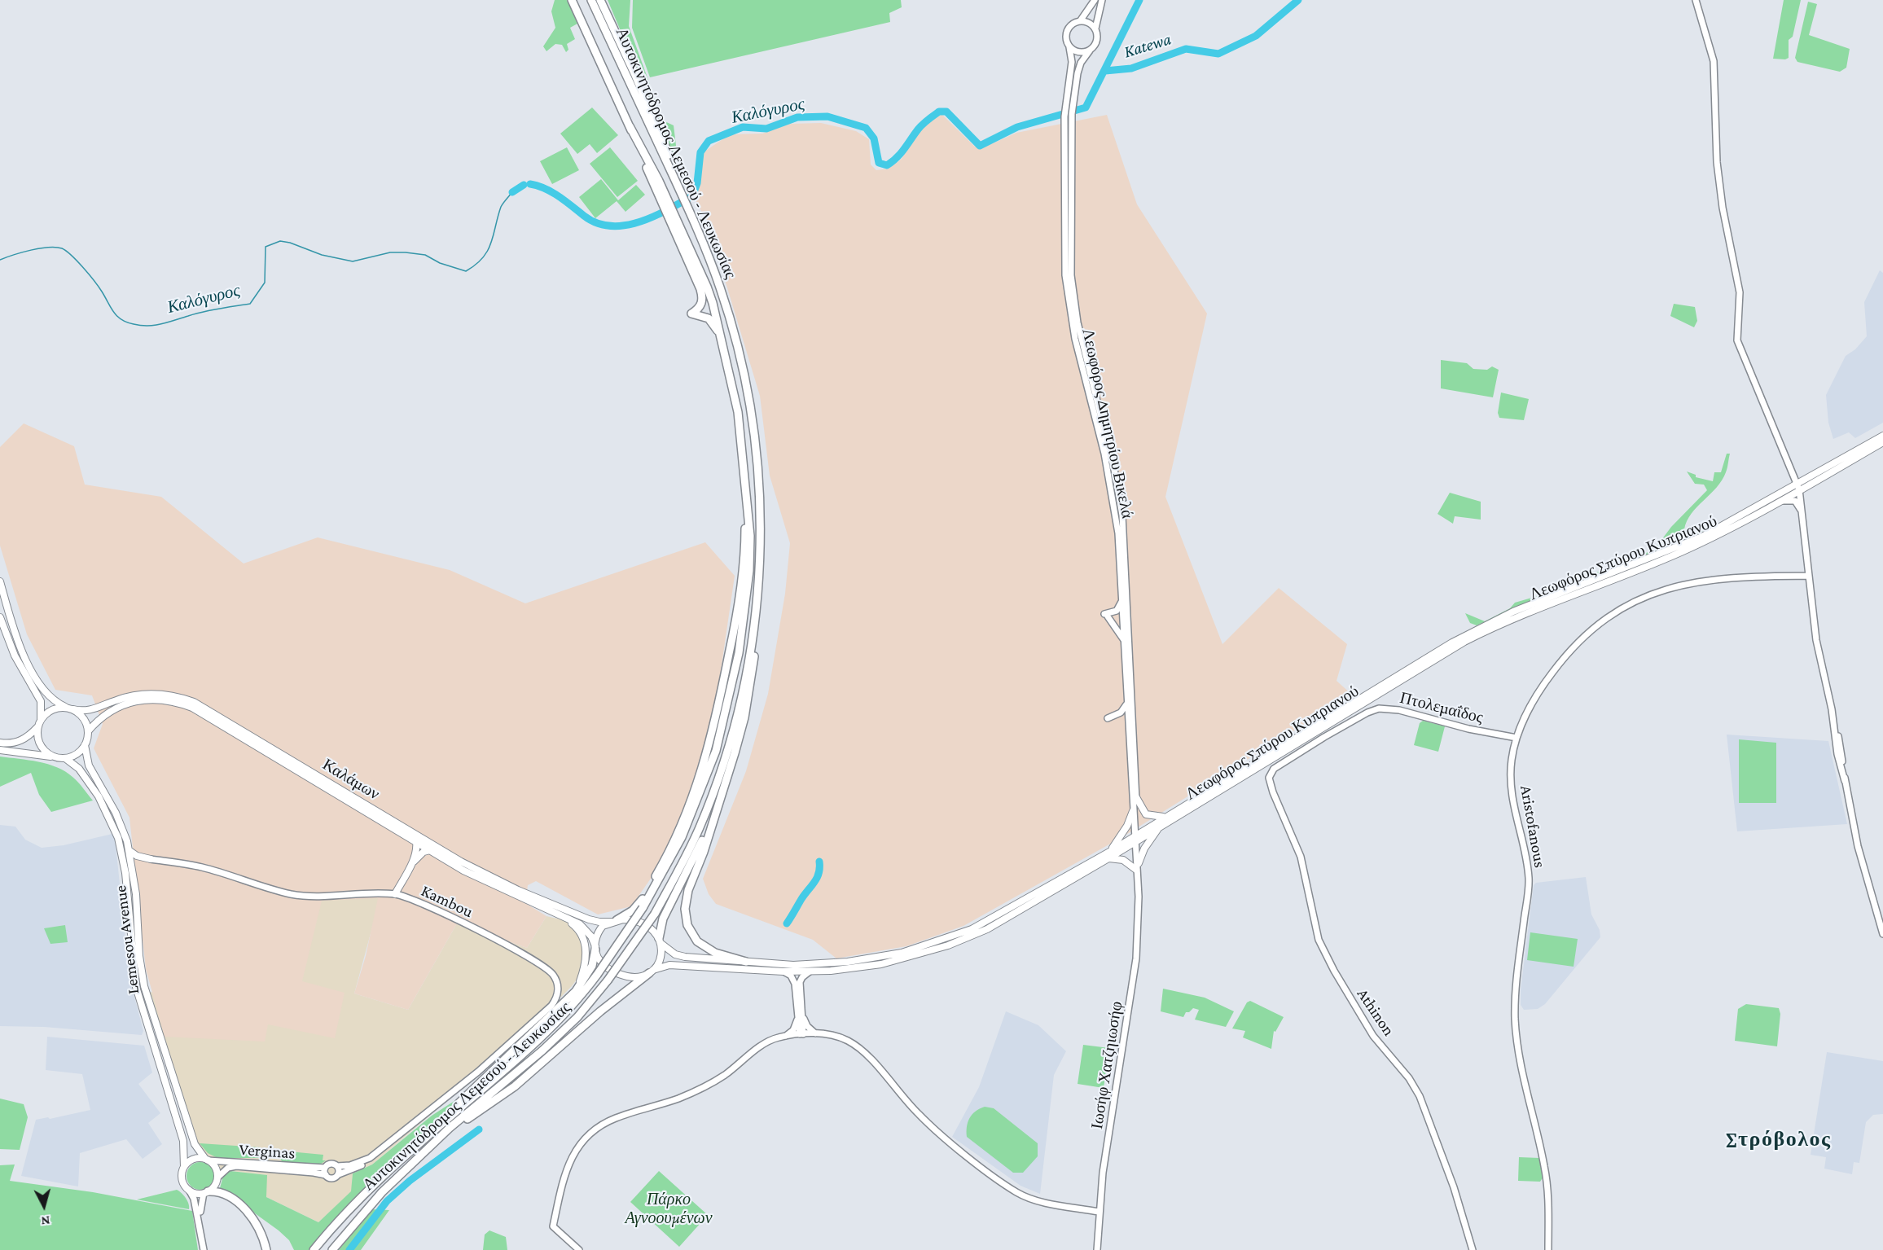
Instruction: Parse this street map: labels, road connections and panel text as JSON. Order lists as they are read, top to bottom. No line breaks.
{"streets":{"highway":["Αυτοκινητόδρομος Λεμεσού - Λευκωσίας"],"main road":["Λεωφόρος Σπύρου Κυπριανού","Καλάμων","Lemesou Avenue"],"street":["Λεωφόρος Δημητρίου Βικελά","Πτολεμαΐδος","Aristofanous","Kambou","Athinon","Ιωσήφ Χατζηιωσήφ","Verginas"]},"crossings":[["Λεωφόρος Δημητρίου Βικελά","Λεωφόρος Σπύρου Κυπριανού"],["Λεωφόρος Δημητρίου Βικελά","Ιωσήφ Χατζηιωσήφ"],["Λεωφόρος Σπύρου Κυπριανού","Καλάμων"],["Λεωφόρος Σπύρου Κυπριανού","Ιωσήφ Χατζηιωσήφ"],["Πτολεμαΐδος","Aristofanous"],["Πτολεμαΐδος","Athinon"],["Καλάμων","Lemesou Avenue"],["Kambou","Verginas"],["Lemesou Avenue","Verginas"]],"districts":["Στρόβολος"],"water":["Katewa","Καλόγυρος"],"parks":["Πάρκο Αγνοουμένων"],"north":"bottom"}
